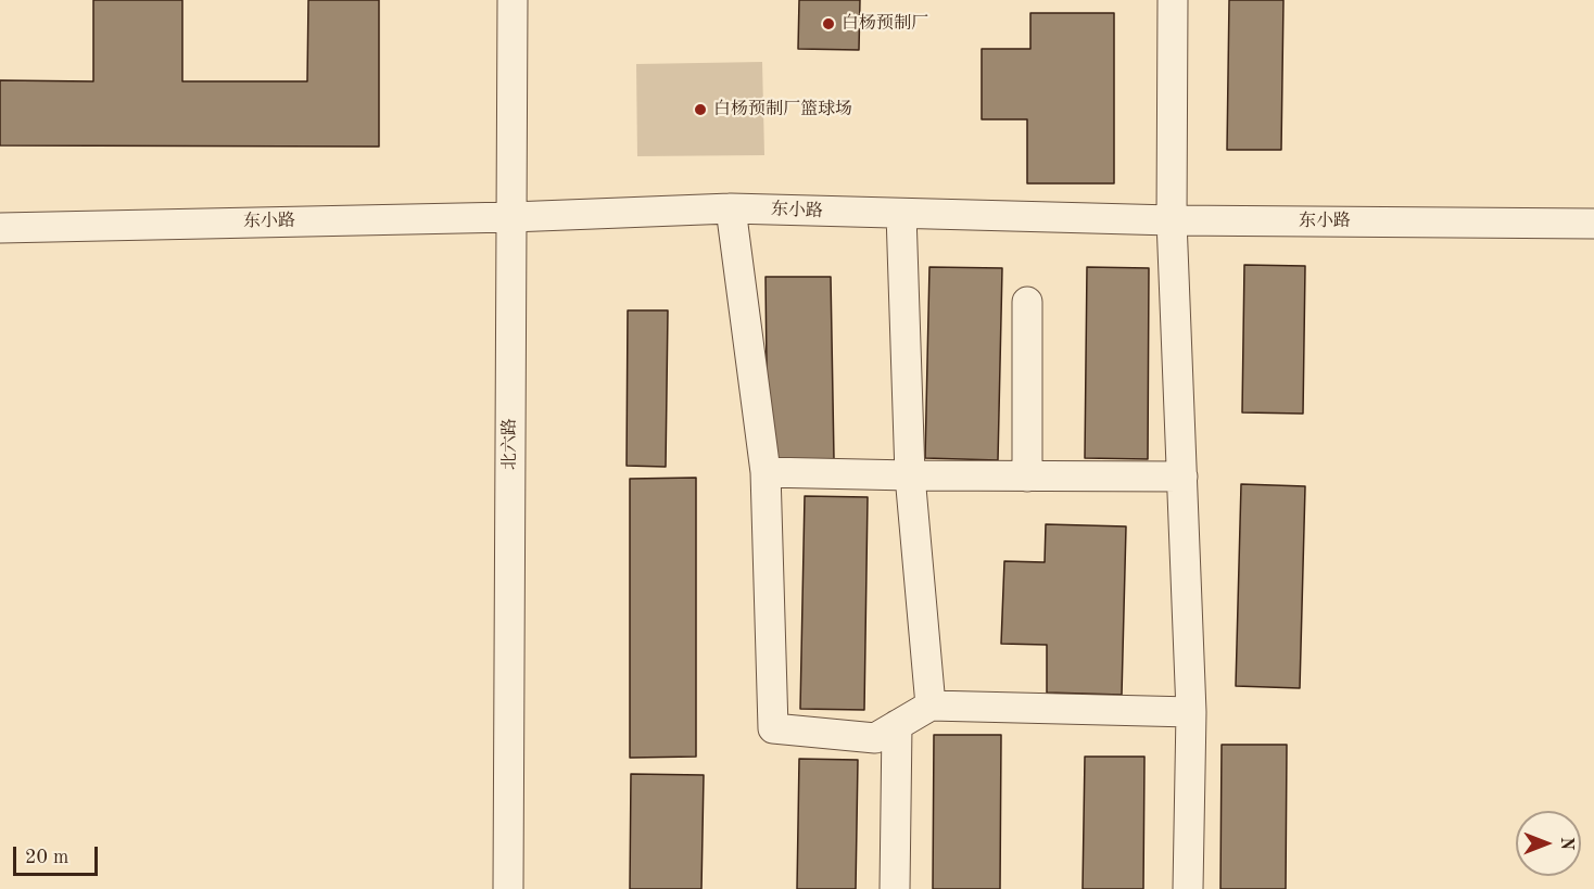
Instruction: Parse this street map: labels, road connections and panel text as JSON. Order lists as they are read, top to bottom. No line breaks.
{"streets":{"street":["东小路","北六路"]},"crossings":[["东小路","北六路"]],"places":["白杨预制厂","白杨预制厂篮球场"],"scale_bar":"20 m","north":"right"}
